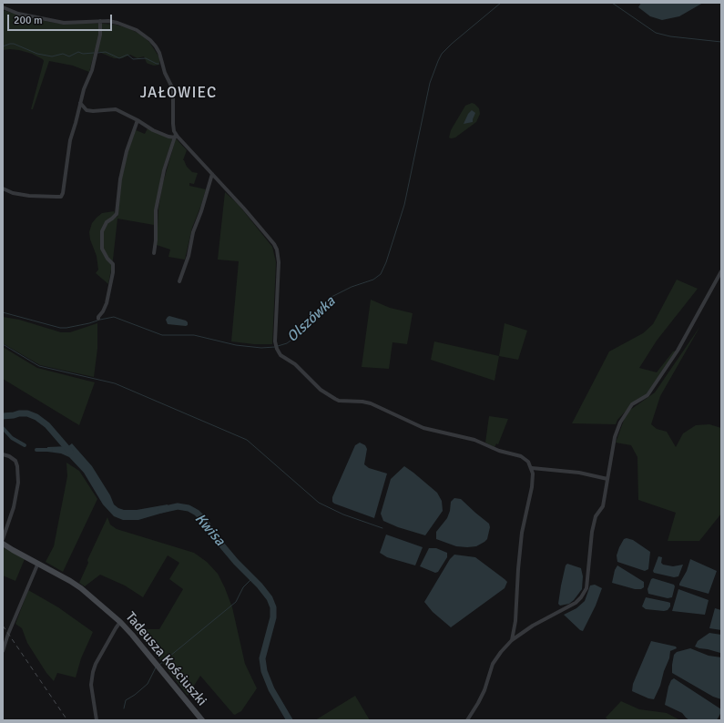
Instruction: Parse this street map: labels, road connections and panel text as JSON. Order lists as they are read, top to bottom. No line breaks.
{"streets":{"main road":["Tadeusza Kościuszki"]},"districts":["JAŁOWIEC"],"water":["Olszówka","Kwisa"],"scale_bar":"200 m"}
